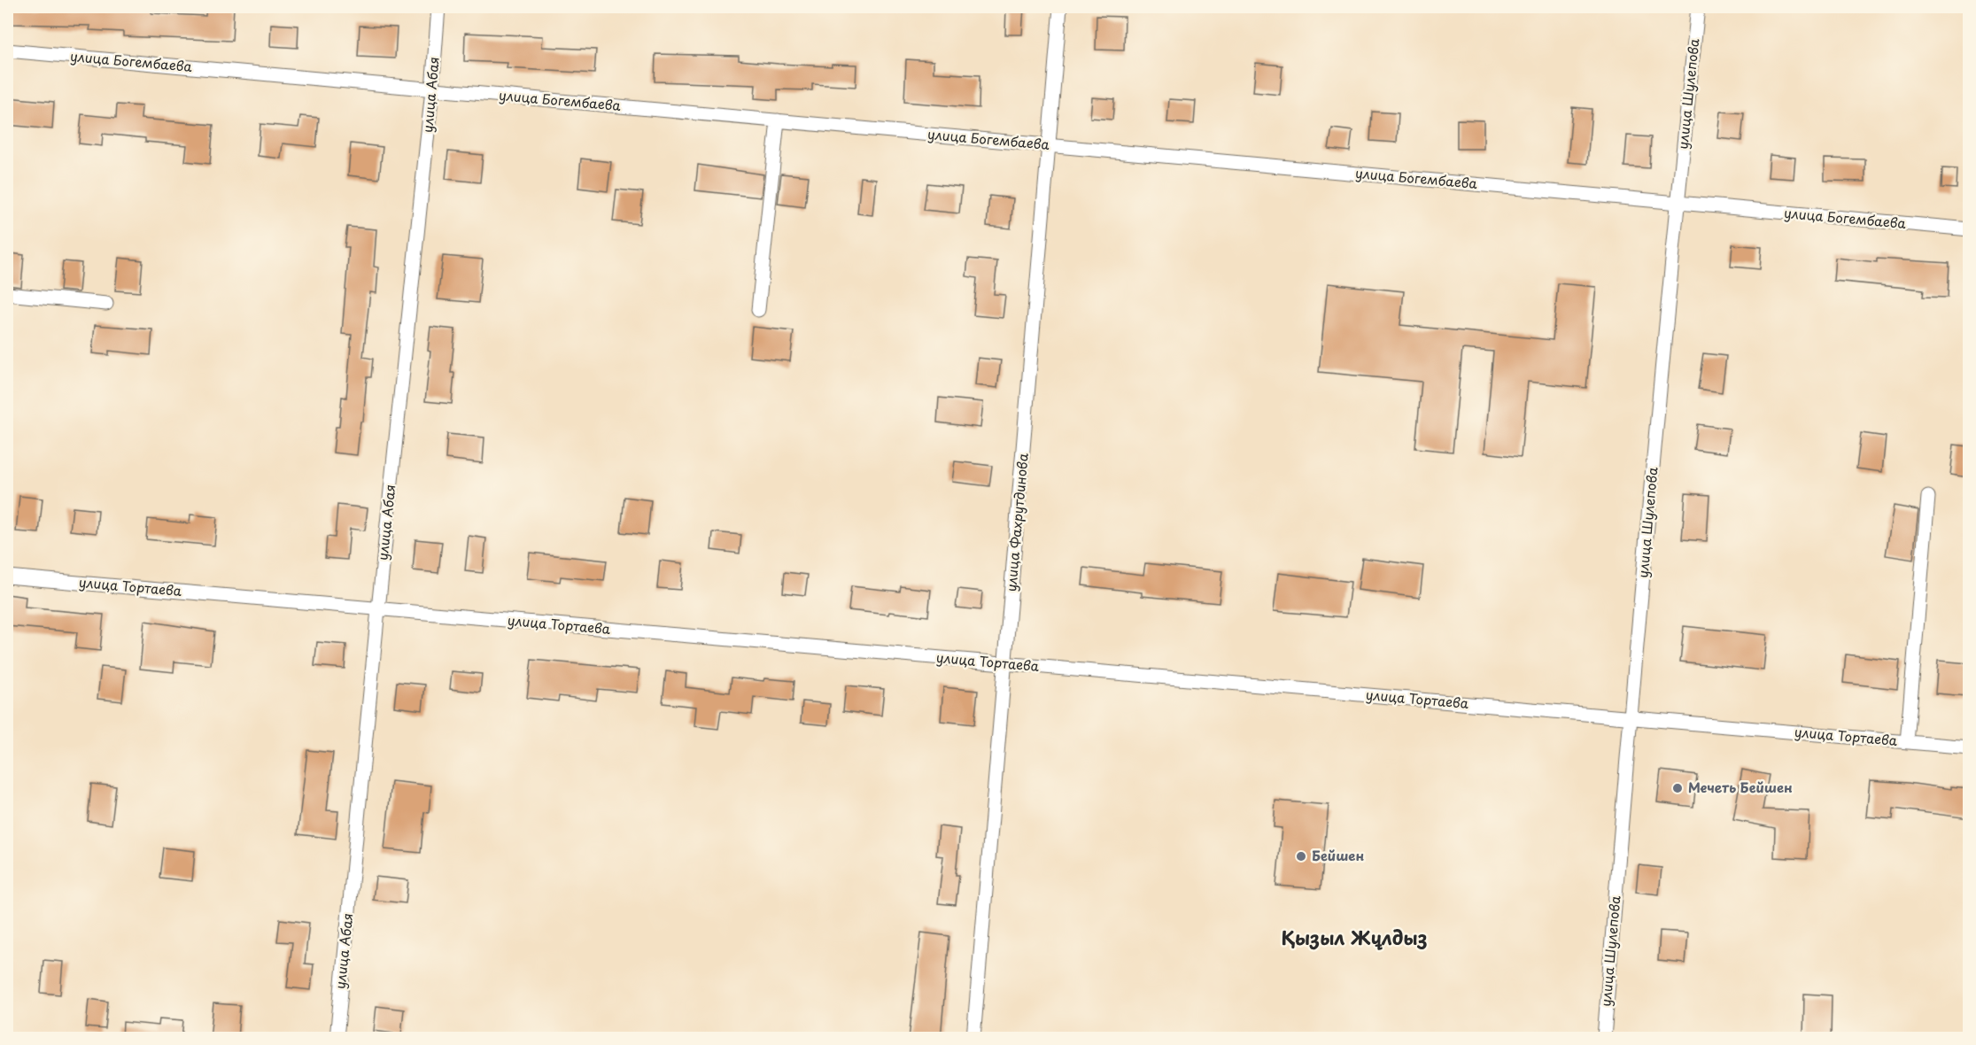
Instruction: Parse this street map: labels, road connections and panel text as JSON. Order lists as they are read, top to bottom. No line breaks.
{"streets":{"street":["улица Богембаева","улица Шулепова","улица Абая","улица Фахрутдинова","улица Тортаева"]},"crossings":[["улица Богембаева","улица Шулепова"],["улица Богембаева","улица Абая"],["улица Богембаева","улица Фахрутдинова"],["улица Шулепова","улица Тортаева"],["улица Абая","улица Тортаева"],["улица Фахрутдинова","улица Тортаева"]],"districts":["Қызыл Жұлдыз"],"places":["Мечеть Бейшен","Бейшен"]}
